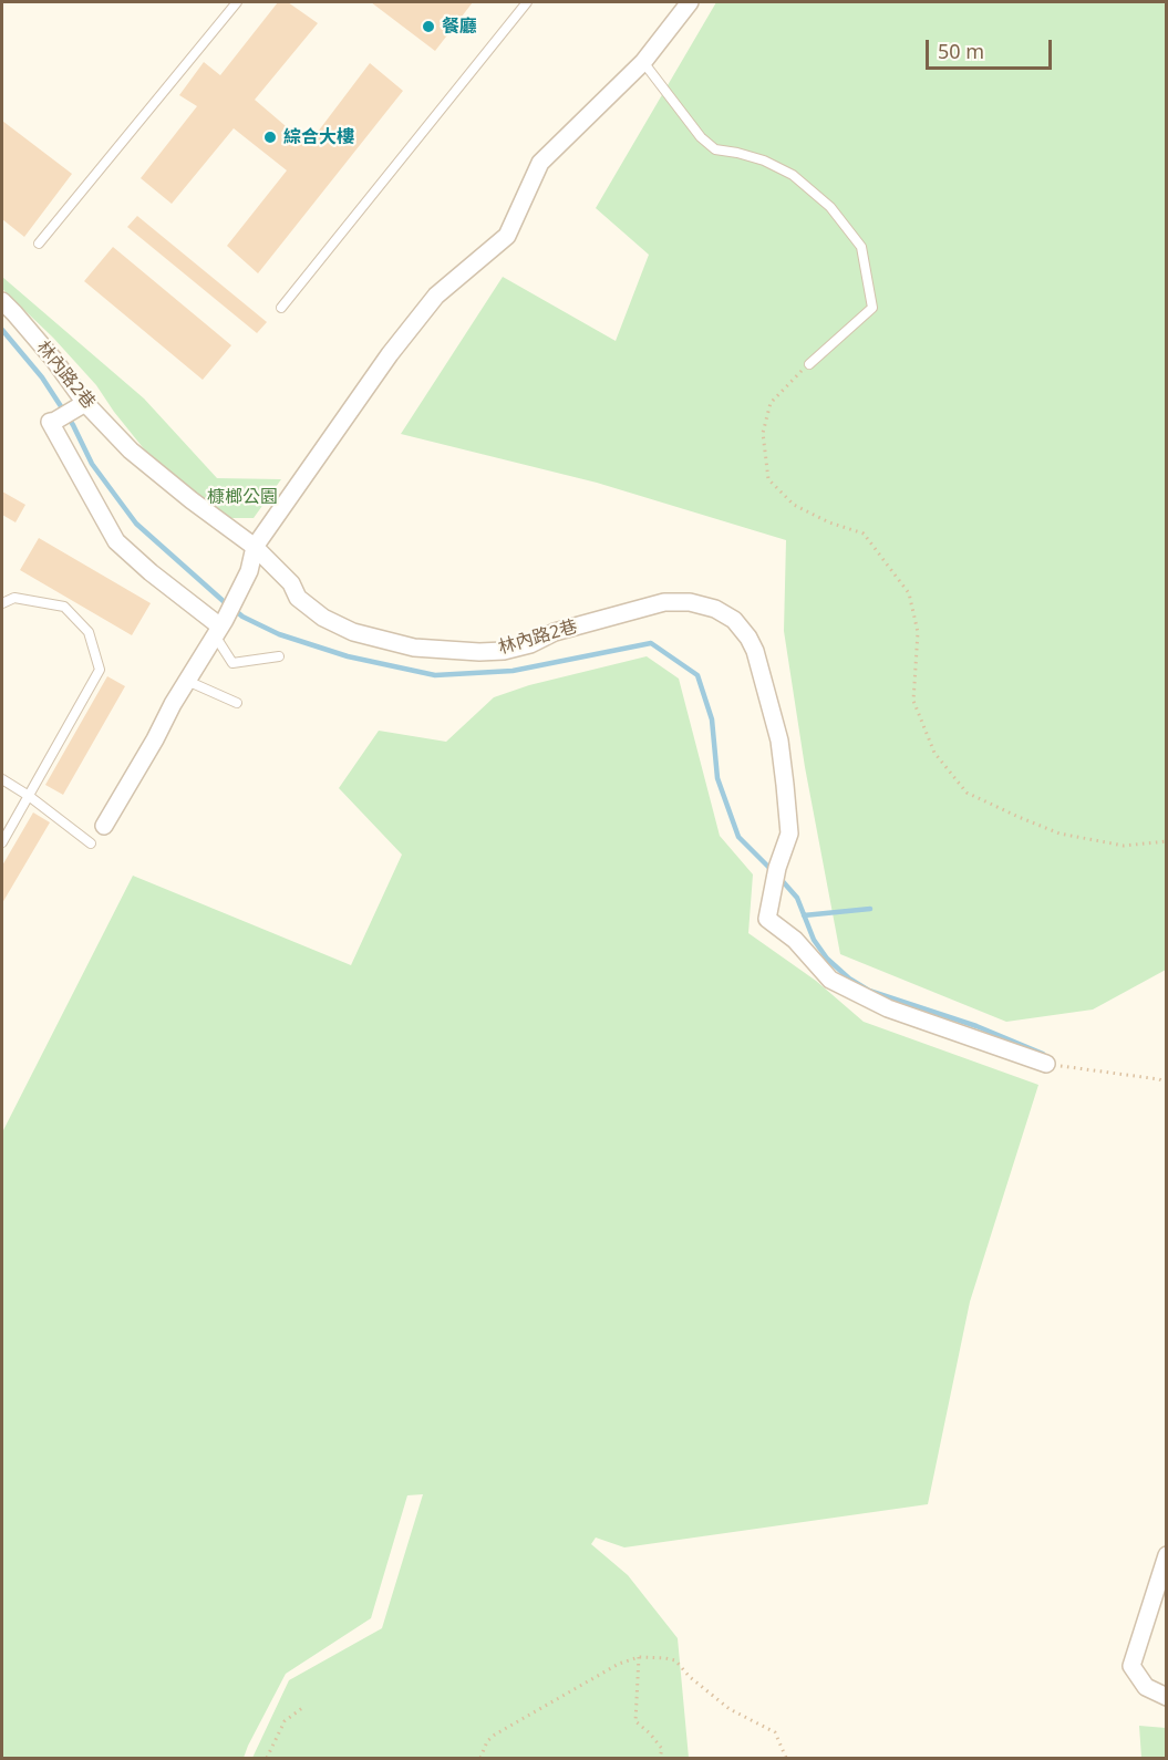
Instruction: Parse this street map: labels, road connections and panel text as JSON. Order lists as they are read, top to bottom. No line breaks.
{"streets":{"street":["林內路2巷"]},"parks":["槺榔公園"],"places":["餐廳","綜合大樓"],"scale_bar":"50 m"}
